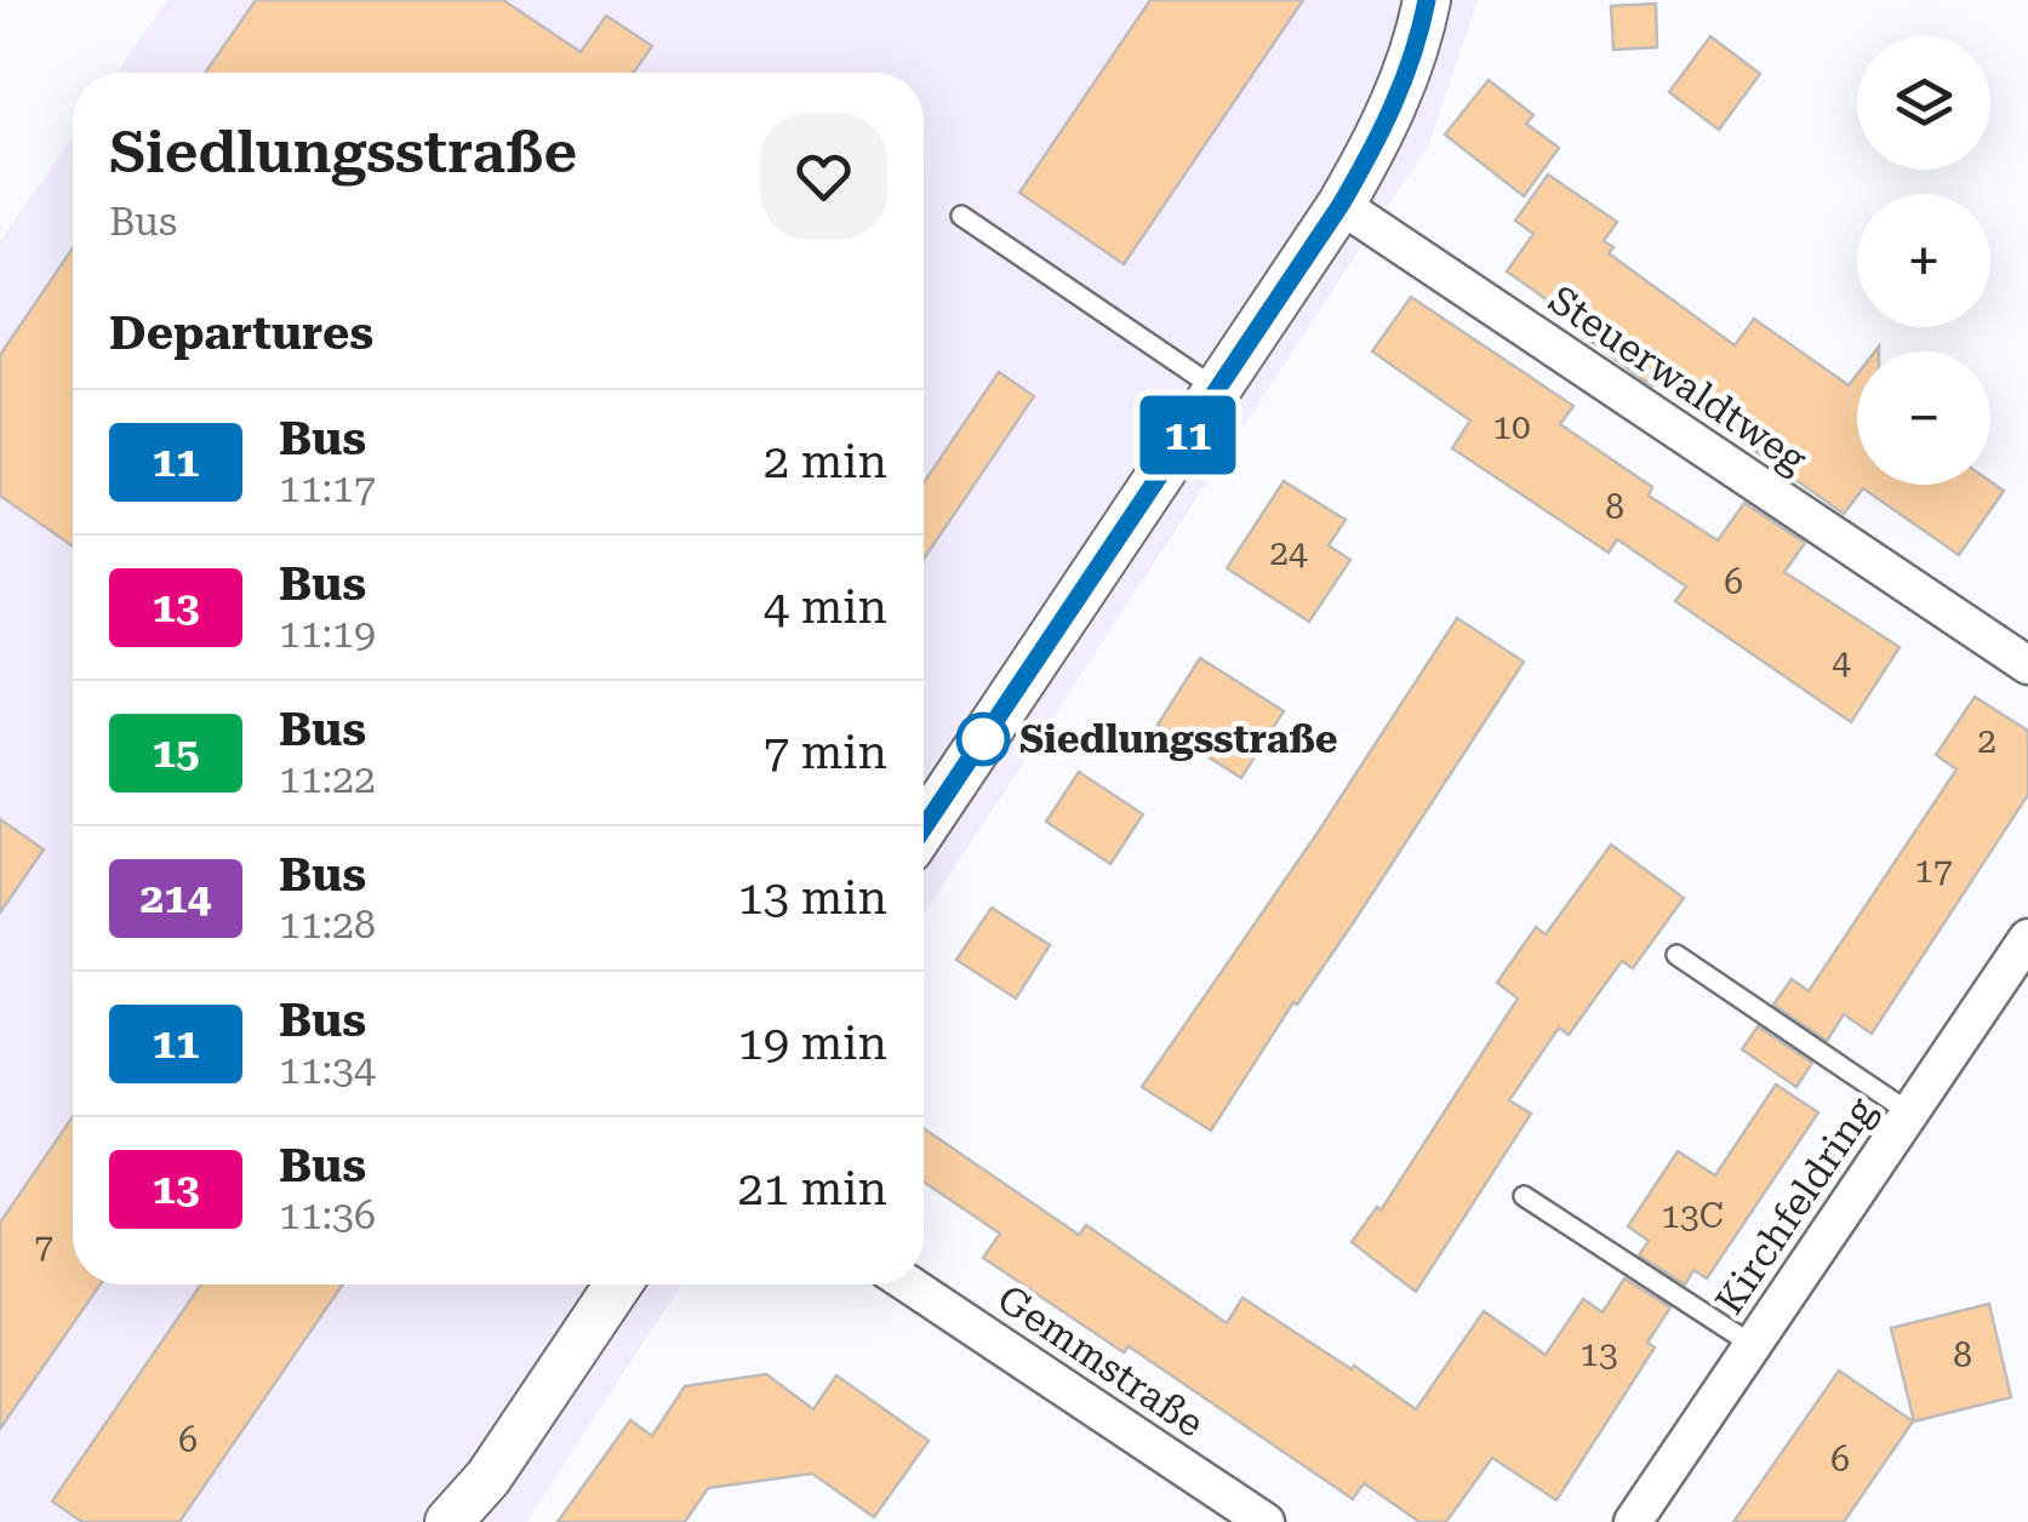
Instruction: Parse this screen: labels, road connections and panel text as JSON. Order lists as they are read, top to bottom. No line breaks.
{"streets":{"street":["Steuerwaldtweg","Kirchfeldring","Gemmstraße"]},"places":["Siedlungsstraße"],"lines":["bus line 11"],"house_numbers":["10","8","24","6","4","2","17","13C","7","13","8","6","6"],"page":{"on_map":"11","map_buttons":["+","−"],"heading":[["Siedlungsstraße","Bus"],"Departures"],"list":[{"mark":"11","name":"Bus","note":"11:17","value":"2 min"},{"mark":"13","name":"Bus","note":"11:19","value":"4 min"},{"mark":"15","name":"Bus","note":"11:22","value":"7 min"},{"mark":"214","name":"Bus","note":"11:28","value":"13 min"},{"mark":"11","name":"Bus","note":"11:34","value":"19 min"},{"mark":"13","name":"Bus","note":"11:36","value":"21 min"}]}}
